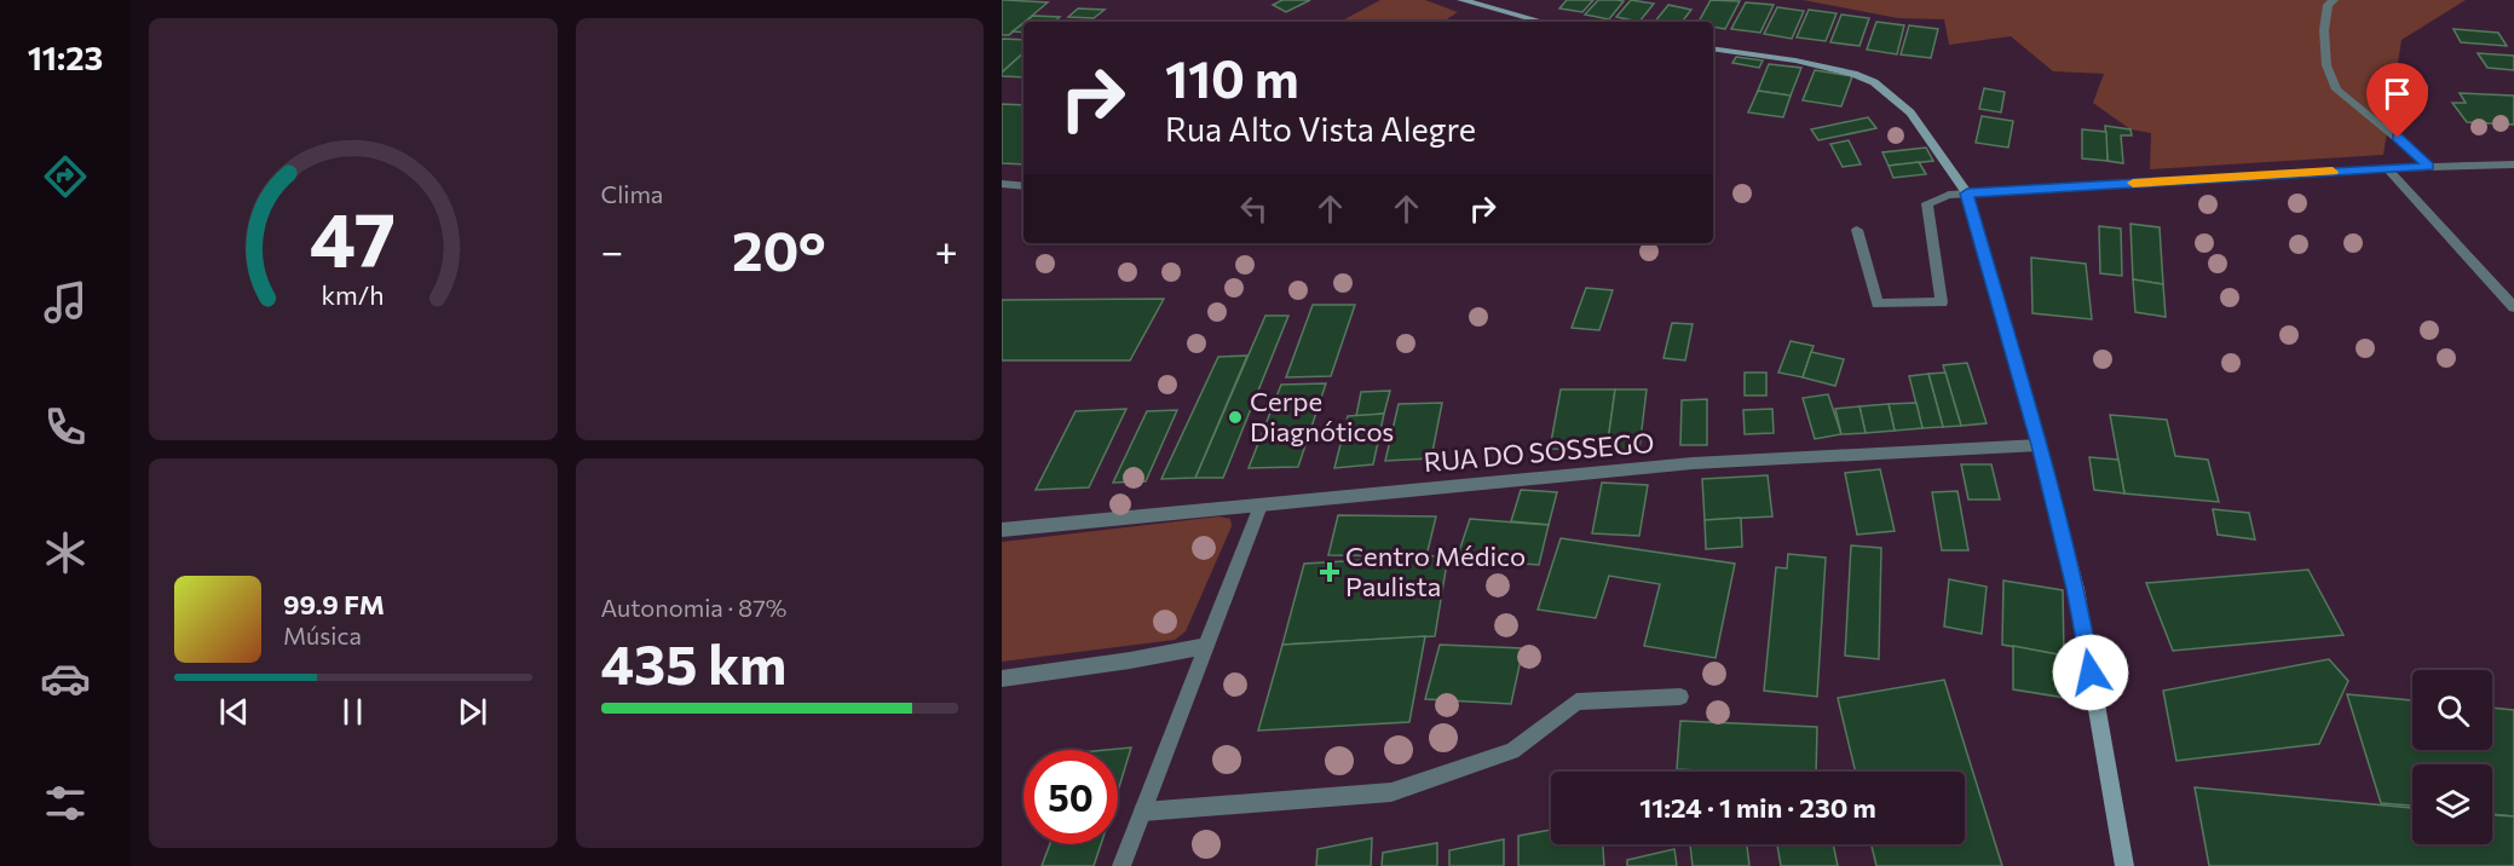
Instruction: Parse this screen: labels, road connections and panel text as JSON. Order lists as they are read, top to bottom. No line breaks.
{"streets":{"street":["RUA DO SOSSEGO"]},"places":{"other":["Cerpe Diagnóticos"],"health":["Centro Médico Paulista"]},"page":{"tabs":"11:23","tile":["Clima",["Autonomia · 87%","435 km"]],"turn":["110 m","Rua Alto Vista Alegre"],"heat":["−","20°","+"],"song":["99.9 FM","Música"],"limit":"50","trip":"11:24 · 1 min · 230 m","gauge":["47","km/h"]}}
